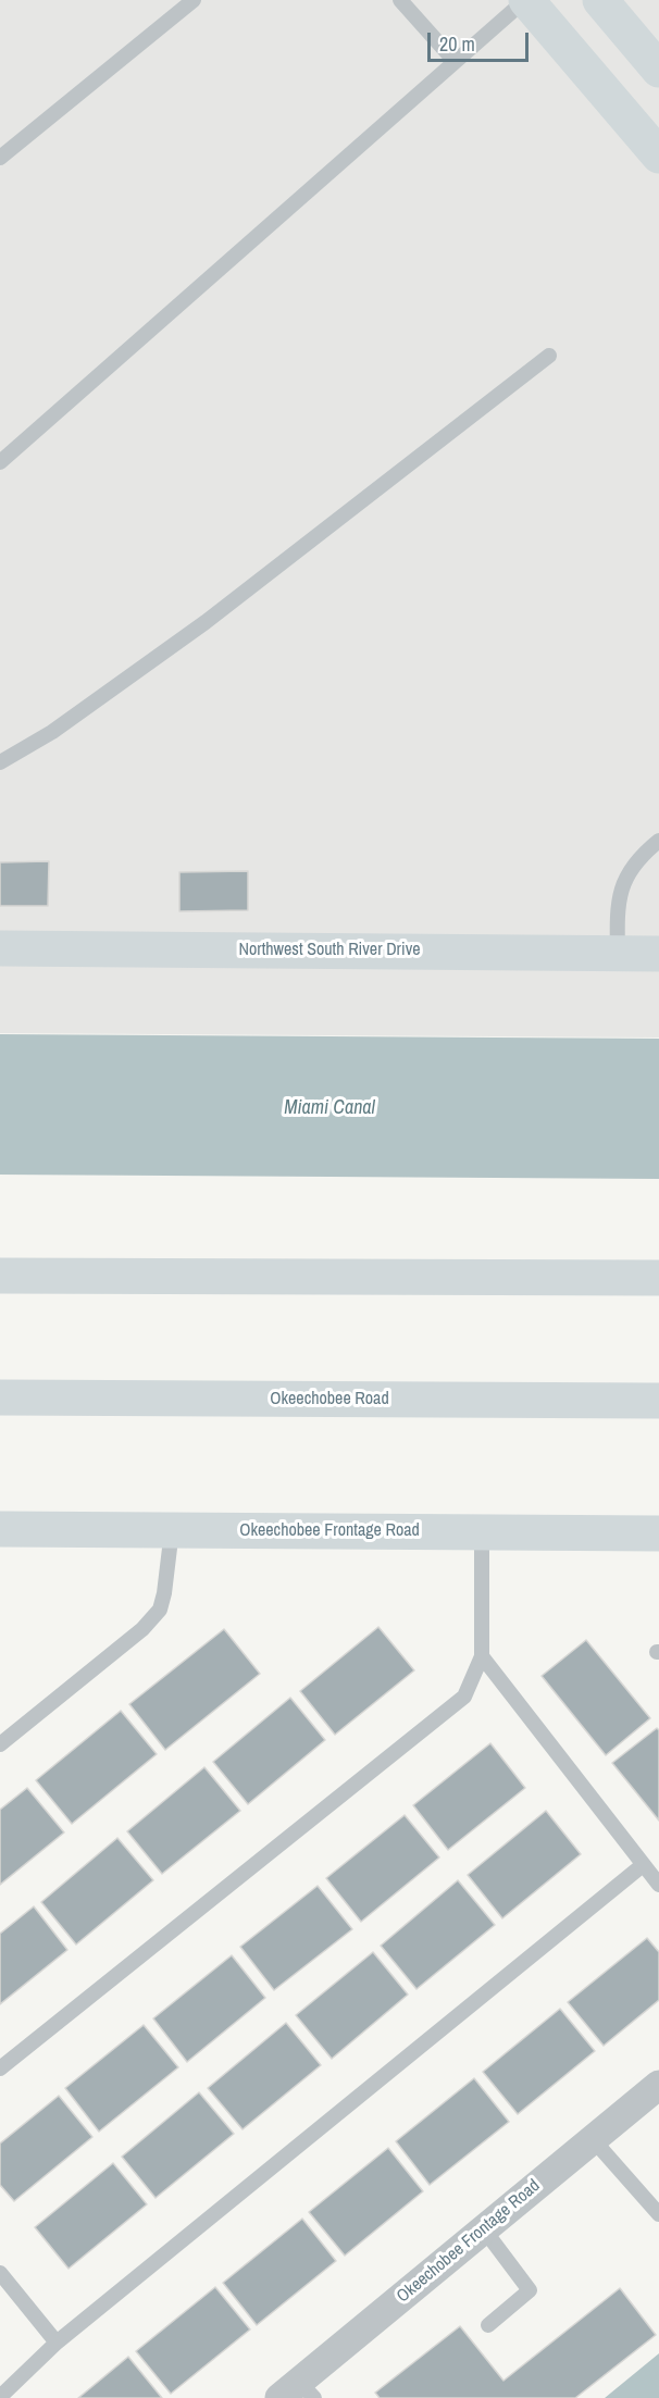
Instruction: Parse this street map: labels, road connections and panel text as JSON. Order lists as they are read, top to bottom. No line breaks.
{"streets":{"main road":["Northwest South River Drive","Okeechobee Road","Okeechobee Frontage Road"]},"water":["Miami Canal"],"scale_bar":"20 m"}
